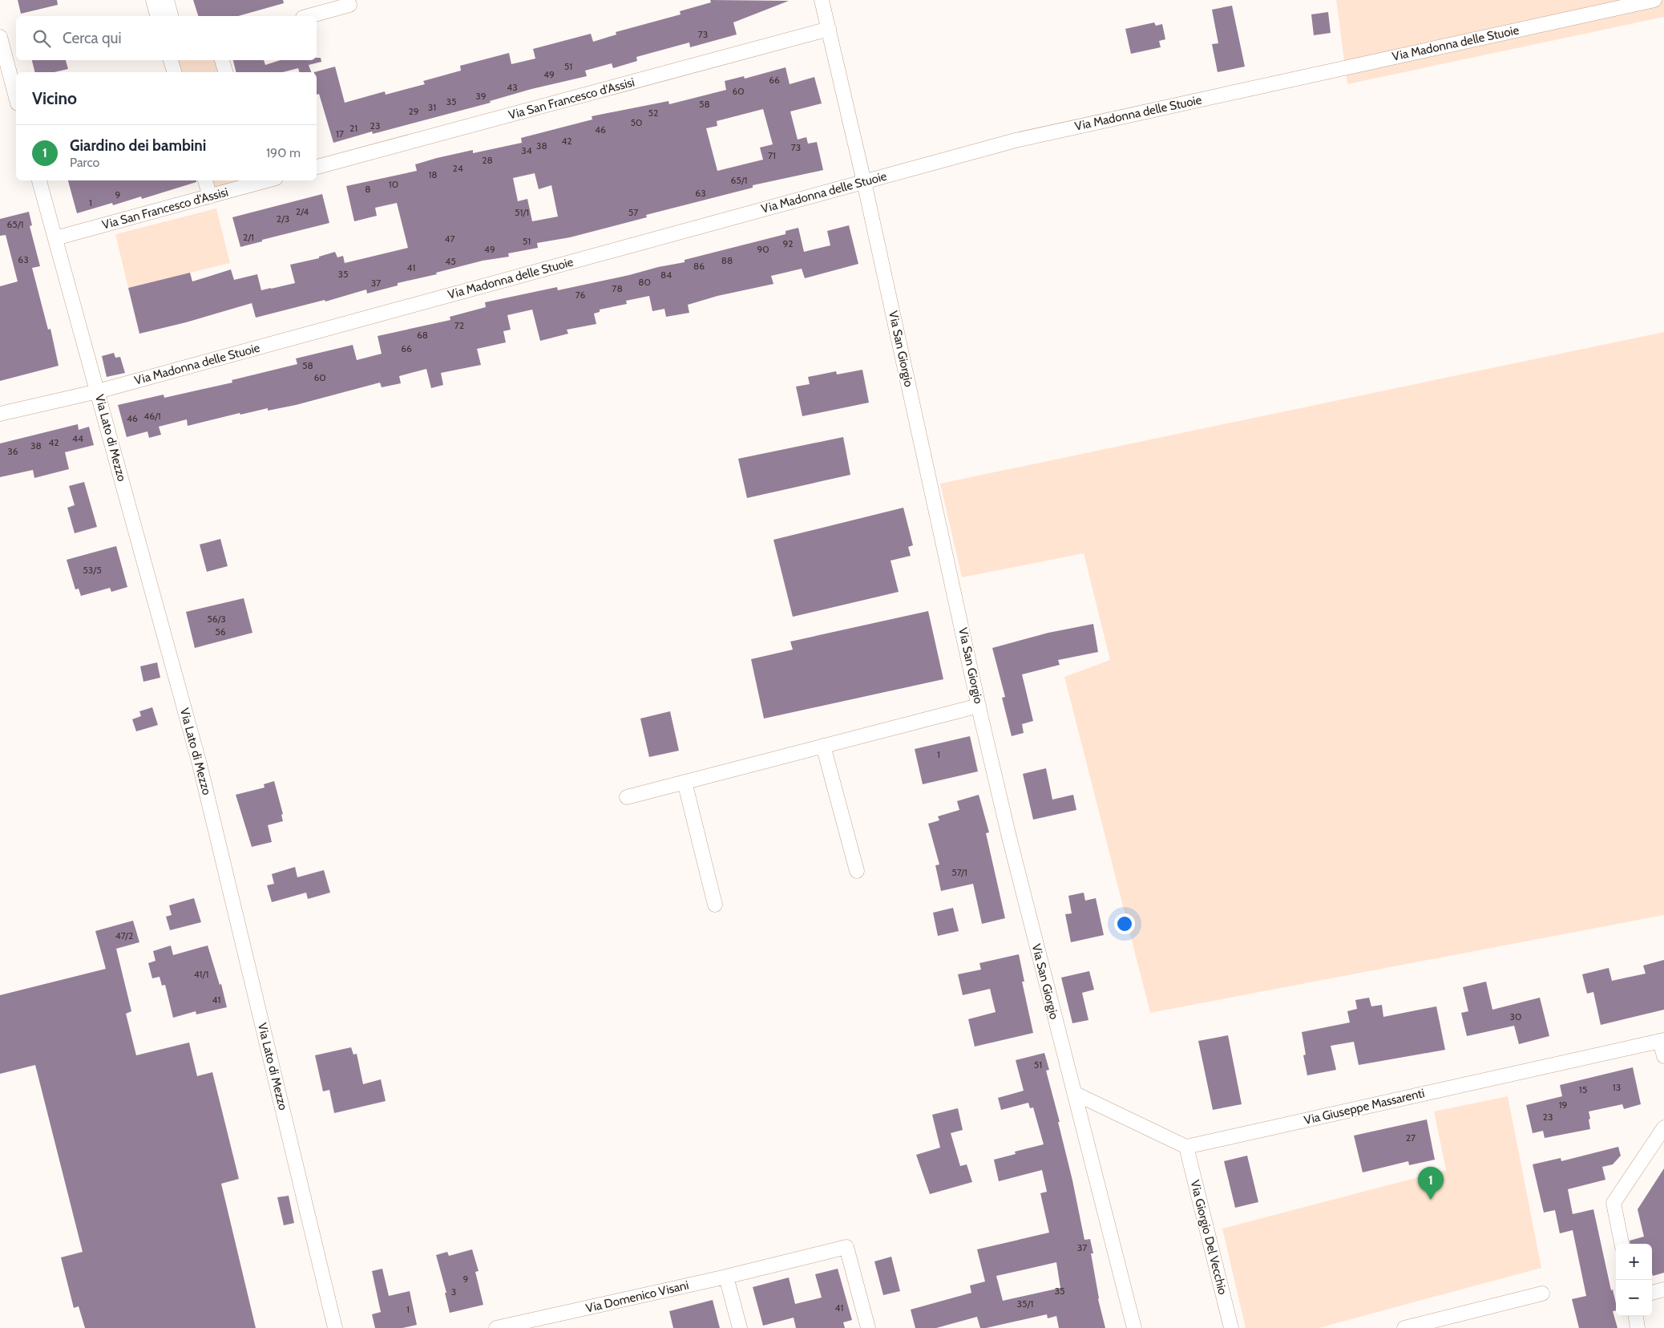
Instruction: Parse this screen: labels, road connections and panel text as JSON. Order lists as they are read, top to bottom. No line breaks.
{"streets":{"street":["Via Madonna delle Stuoie","Via San Francesco d'Assisi","Via San Giorgio","Via Lato di Mezzo","Via Giuseppe Massarenti","Via Giorgio Del Vecchio","Via Domenico Visani"]},"crossings":[["Via Madonna delle Stuoie","Via San Giorgio"],["Via Madonna delle Stuoie","Via Lato di Mezzo"],["Via San Francesco d'Assisi","Via San Giorgio"],["Via San Francesco d'Assisi","Via Lato di Mezzo"],["Via Giuseppe Massarenti","Via Giorgio Del Vecchio"]],"house_numbers":["73","51","49","66","43","60","39","35","58","31","29","52","50","23","21","46","17","42","38","73","34","71","28","24","18","65/1","10","8","63","9","1","2/4","51/1","57","2/3","65/1","2/1","47","51","92","49","90","63","88","45","86","41","35","84","80","37","78","76","72","68","66","58","60","46/1","46","44","42","38","36","53/5","56/3","56","1","57/1","47/2","41/1","41","30","51","13","15","19","23","27","37","9","35","3","35/1","41","1"],"page":{"search":"Cerca qui","heading":"Vicino","list":[{"mark":"1","name":"Giardino dei bambini","note":"Parco","value":"190 m"}],"pins":"1","map_buttons":["+","−"]}}
